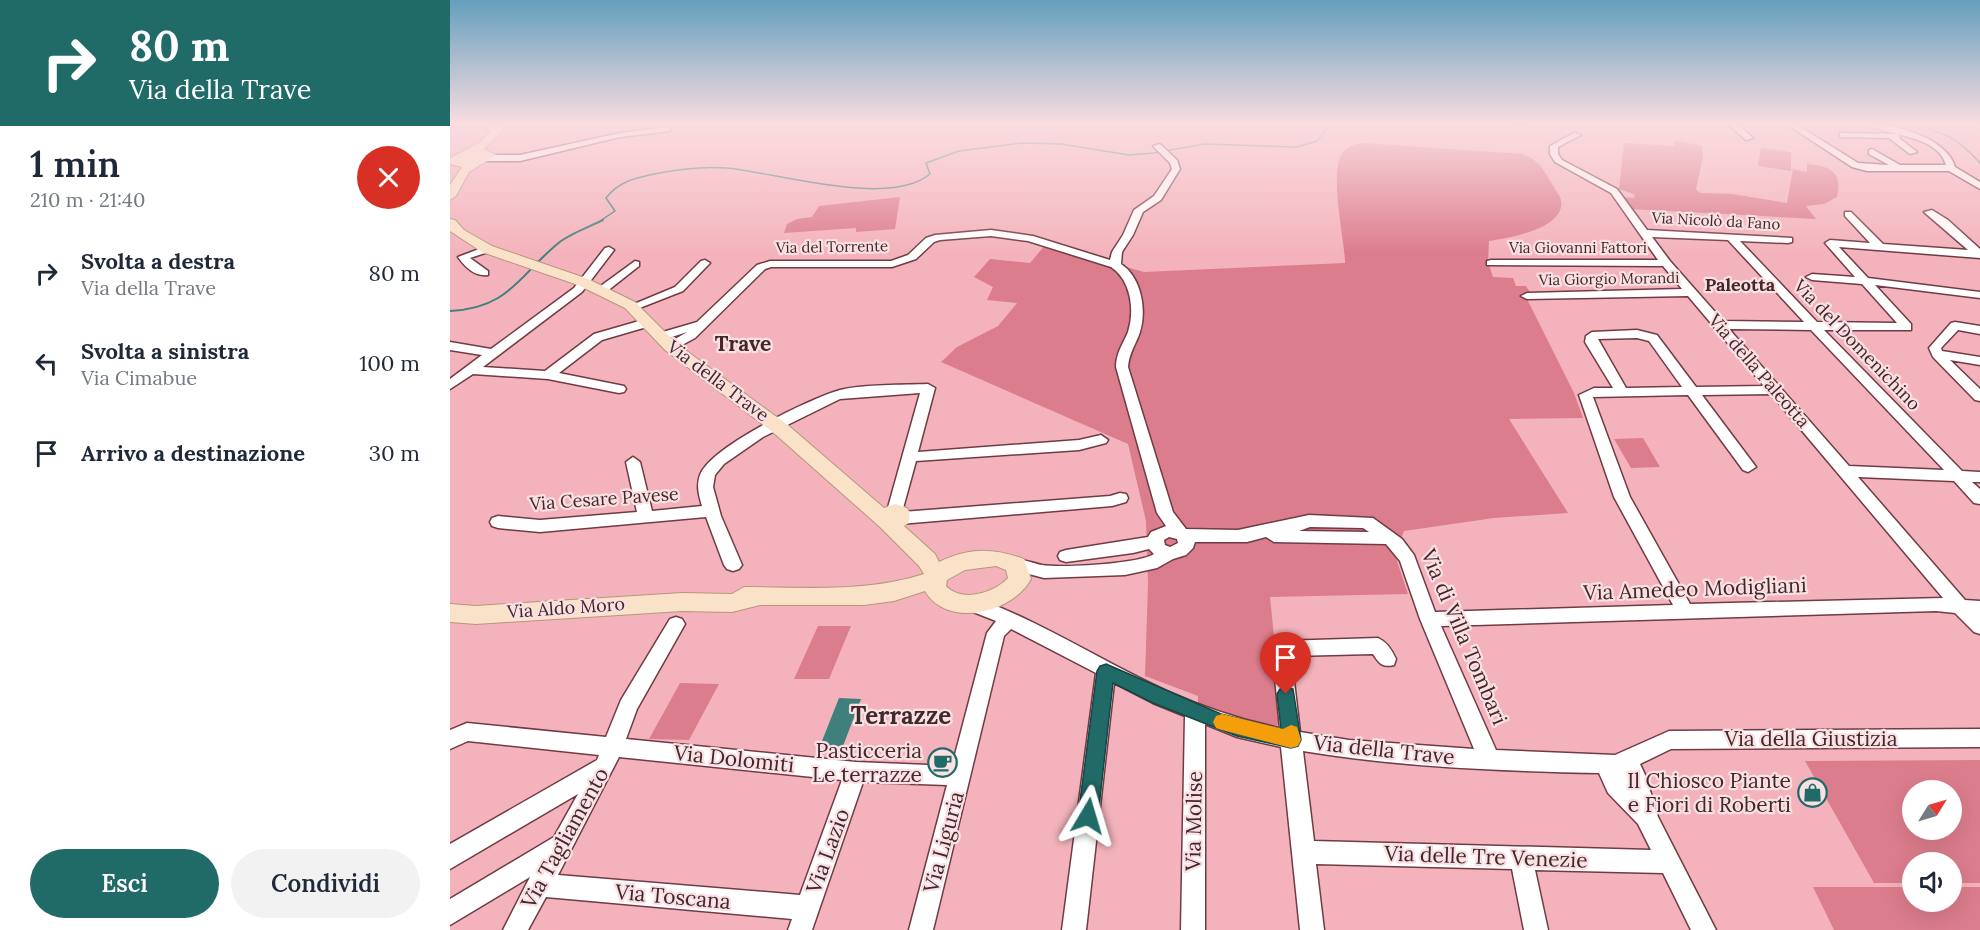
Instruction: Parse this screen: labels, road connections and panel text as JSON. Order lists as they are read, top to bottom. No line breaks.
{"streets":{"main road":["Via della Trave","Via Aldo Moro"],"street":["Via Nicolò da Fano","Via del Torrente","Via Giovanni Fattori","Via Giorgio Morandi","Via del Domenichino","Via della Paleotta","Via Cesare Pavese","Via Amedeo Modigliani","Via di Villa Tombari","Via della Giustizia","Via Dolomiti","Via Molise","Via Tagliamento","Via Liguria","Via Lazio","Via delle Tre Venezie","Via Toscana"]},"crossings":[["Via Nicolò da Fano","Via del Domenichino"],["Via Nicolò da Fano","Via della Paleotta"],["Via del Torrente","Via della Trave"],["Via Giovanni Fattori","Via della Paleotta"],["Via Giorgio Morandi","Via della Paleotta"],["Via della Paleotta","Via Amedeo Modigliani"],["Via della Trave","Via Aldo Moro"],["Via della Trave","Via di Villa Tombari"],["Via della Trave","Via della Giustizia"],["Via della Trave","Via Molise"],["Via della Trave","Via Liguria"],["Via Amedeo Modigliani","Via di Villa Tombari"],["Via Aldo Moro","Via Tagliamento"],["Via Dolomiti","Via Tagliamento"],["Via Dolomiti","Via Liguria"],["Via Dolomiti","Via Lazio"],["Via Tagliamento","Via Toscana"],["Via Lazio","Via Toscana"]],"districts":["Paleotta","Trave","Terrazze"],"places":{"cafe":["Pasticceria Le terrazze"],"shop":["Il Chiosco Piante e Fiori di Roberti"]},"north":"top right","page":{"turn":["80 m","Via della Trave"],"heading":["1 min","210 m · 21:40"],"list":[{"name":"Svolta a destra","note":"Via della Trave","value":"80 m"},{"name":"Svolta a sinistra","note":"Via Cimabue","value":"100 m"},{"name":"Arrivo a destinazione","value":"30 m"}],"buttons":["Esci","Condividi"]}}
